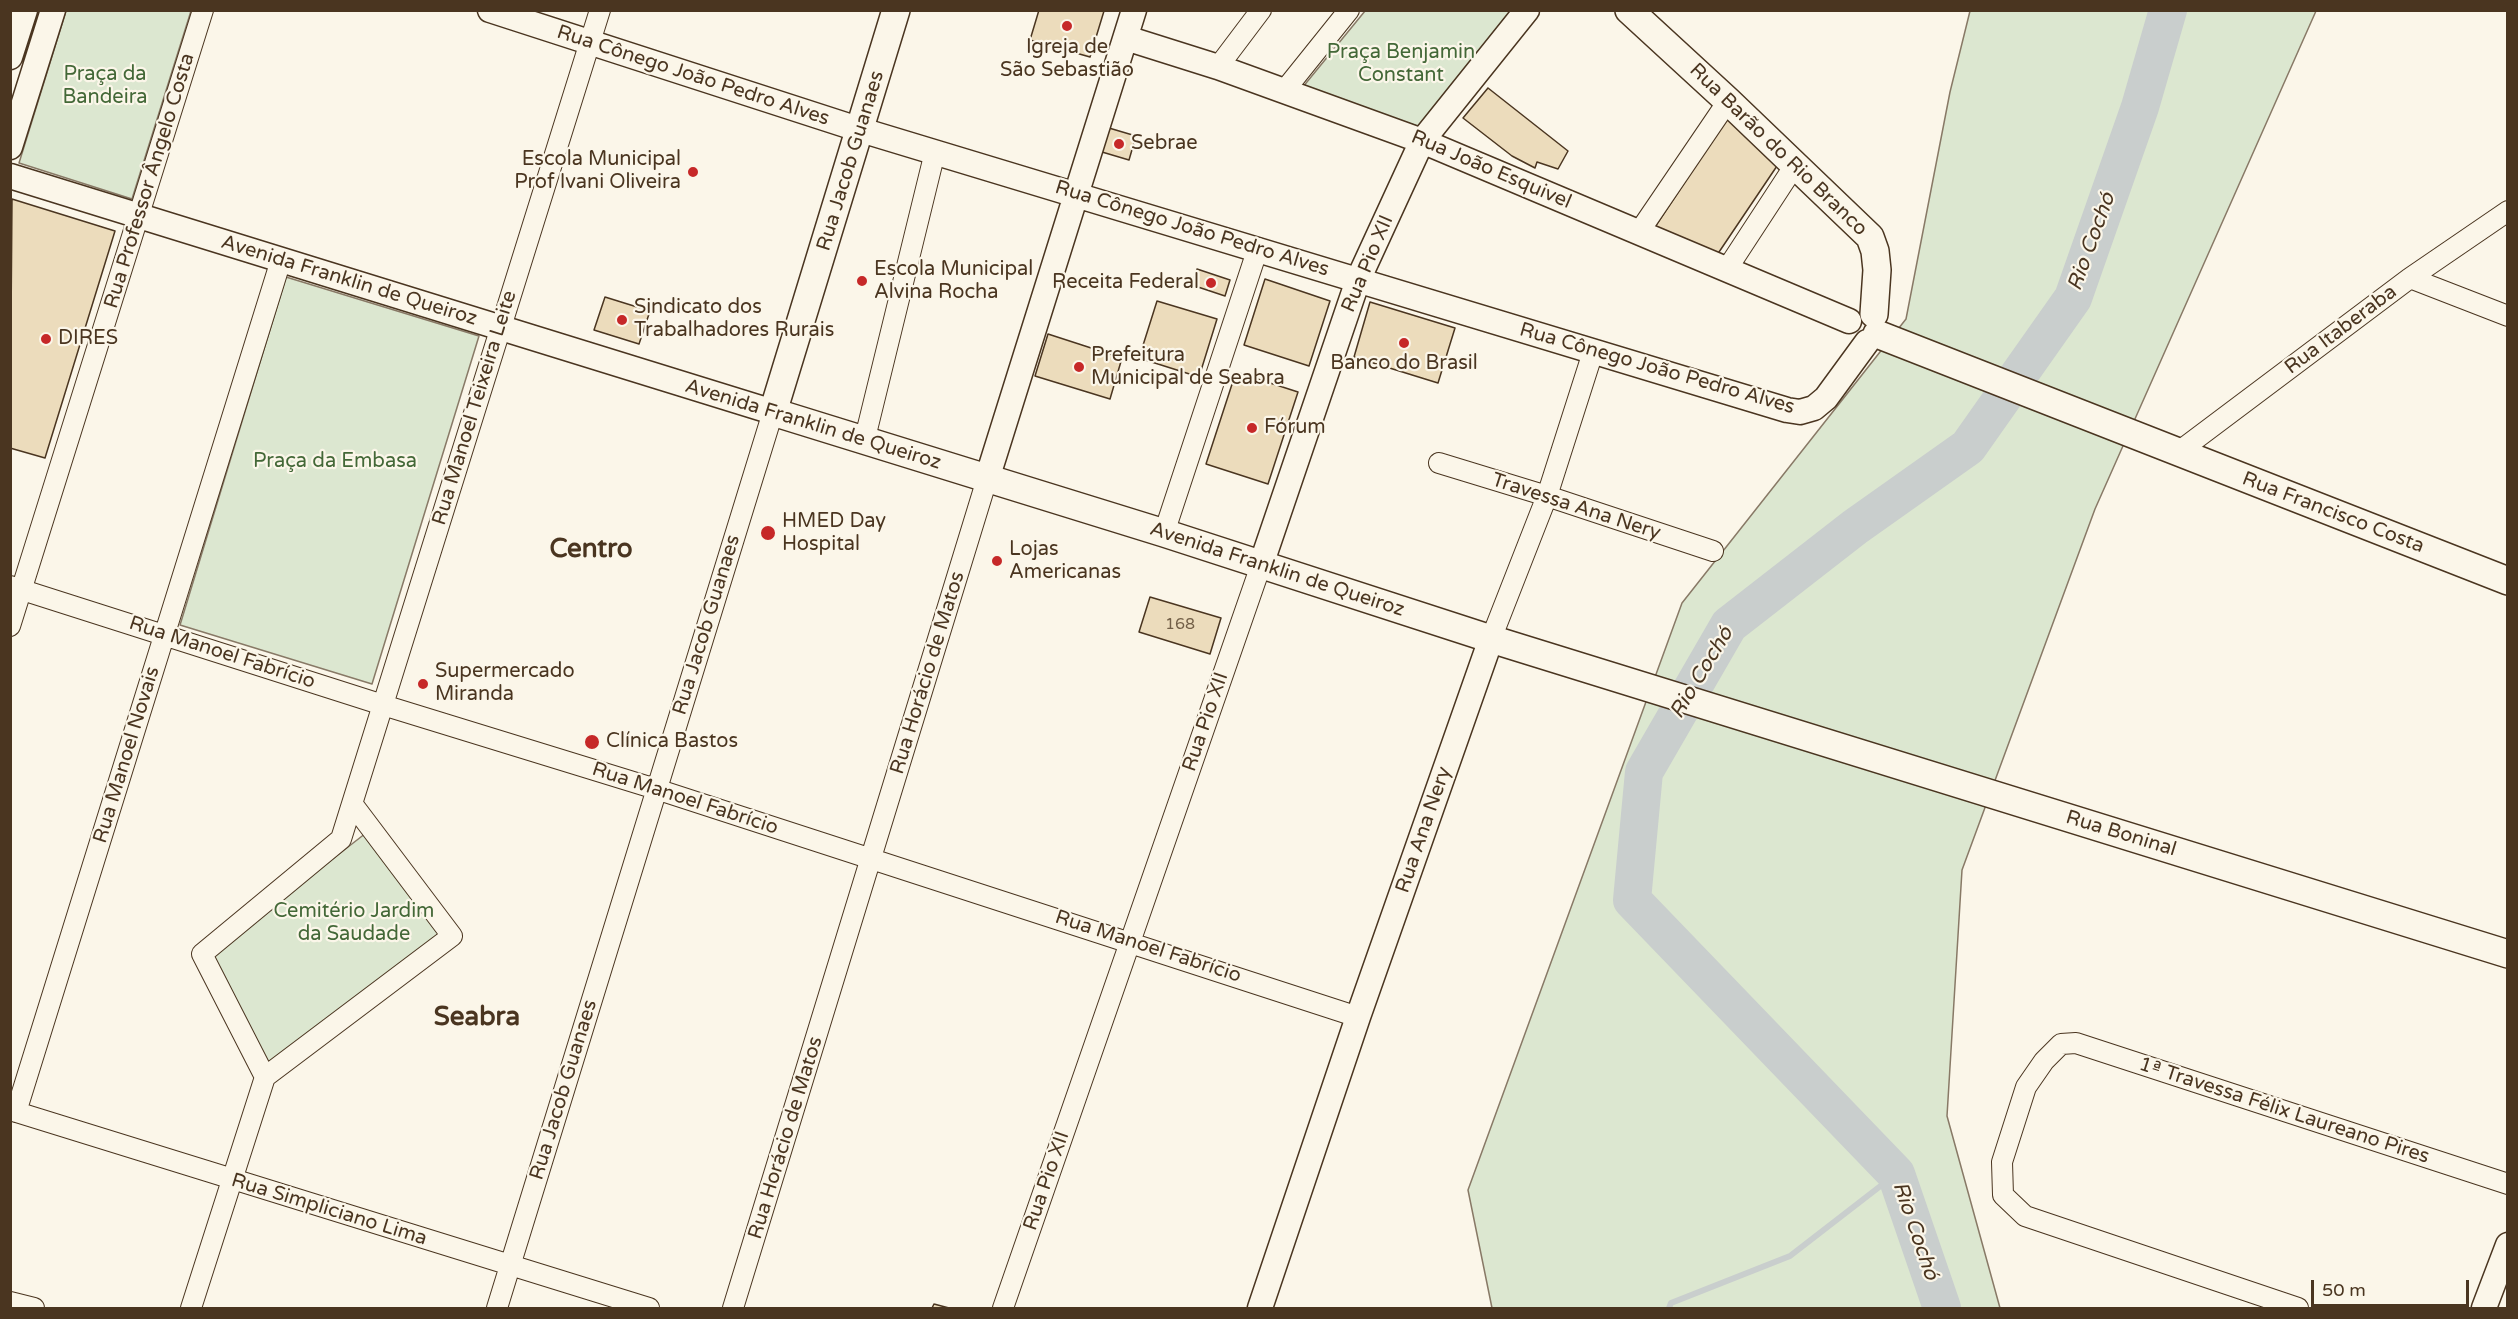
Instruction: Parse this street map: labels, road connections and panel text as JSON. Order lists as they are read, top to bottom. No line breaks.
{"streets":{"main road":["Rua Barão do Rio Branco","Rua Jacob Guanaes","Rua João Esquivel","Avenida Franklin de Queiroz","Rua Francisco Costa","Rua Boninal"],"street":["Rua Cônego João Pedro Alves","Rua Professor Ângelo Costa","Rua Pio XII","Rua Itaberaba","Rua Manoel Teixeira Leite","Travessa Ana Nery","Rua Manoel Fabrício","Rua Horácio de Matos","Rua Manoel Novais","Rua Ana Nery","1ª Travessa Félix Laureano Pires","Rua Simpliciano Lima"]},"crossings":[["Rua Cônego João Pedro Alves","Rua Barão do Rio Branco"],["Rua Cônego João Pedro Alves","Rua Jacob Guanaes"],["Rua Cônego João Pedro Alves","Rua João Esquivel"],["Rua Cônego João Pedro Alves","Rua Pio XII"],["Rua Cônego João Pedro Alves","Rua Manoel Teixeira Leite"],["Rua Cônego João Pedro Alves","Rua Horácio de Matos"],["Rua Cônego João Pedro Alves","Rua Ana Nery"],["Rua Barão do Rio Branco","Rua João Esquivel"],["Rua Jacob Guanaes","Avenida Franklin de Queiroz"],["Rua Jacob Guanaes","Rua Manoel Fabrício"],["Rua Jacob Guanaes","Rua Simpliciano Lima"],["Rua João Esquivel","Rua Pio XII"],["Rua João Esquivel","Rua Francisco Costa"],["Rua João Esquivel","Rua Horácio de Matos"],["Rua Professor Ângelo Costa","Avenida Franklin de Queiroz"],["Rua Professor Ângelo Costa","Rua Manoel Fabrício"],["Rua Pio XII","Avenida Franklin de Queiroz"],["Rua Pio XII","Rua Manoel Fabrício"],["Avenida Franklin de Queiroz","Rua Manoel Teixeira Leite"],["Avenida Franklin de Queiroz","Rua Horácio de Matos"],["Avenida Franklin de Queiroz","Rua Manoel Novais"],["Avenida Franklin de Queiroz","Rua Ana Nery"],["Avenida Franklin de Queiroz","Rua Boninal"],["Rua Itaberaba","Rua Francisco Costa"],["Rua Manoel Teixeira Leite","Rua Manoel Fabrício"],["Travessa Ana Nery","Rua Ana Nery"],["Rua Manoel Fabrício","Rua Horácio de Matos"],["Rua Manoel Fabrício","Rua Manoel Novais"],["Rua Manoel Fabrício","Rua Ana Nery"],["Rua Manoel Novais","Rua Simpliciano Lima"]],"districts":["Centro","Seabra"],"water":["Rio Cochó"],"parks":["Praça Benjamin Constant","Praça da Bandeira","Praça da Embasa","Cemitério Jardim da Saudade"],"places":["Igreja de São Sebastião","Sebrae","Escola Municipal Prof Ivani Oliveira","Escola Municipal Alvina Rocha","Receita Federal","Sindicato dos Trabalhadores Rurais","DIRES","Banco do Brasil","Prefeitura Municipal de Seabra","Fórum","HMED Day Hospital","Lojas Americanas","Supermercado Miranda","Clínica Bastos"],"house_numbers":["168"],"scale_bar":"50 m"}
